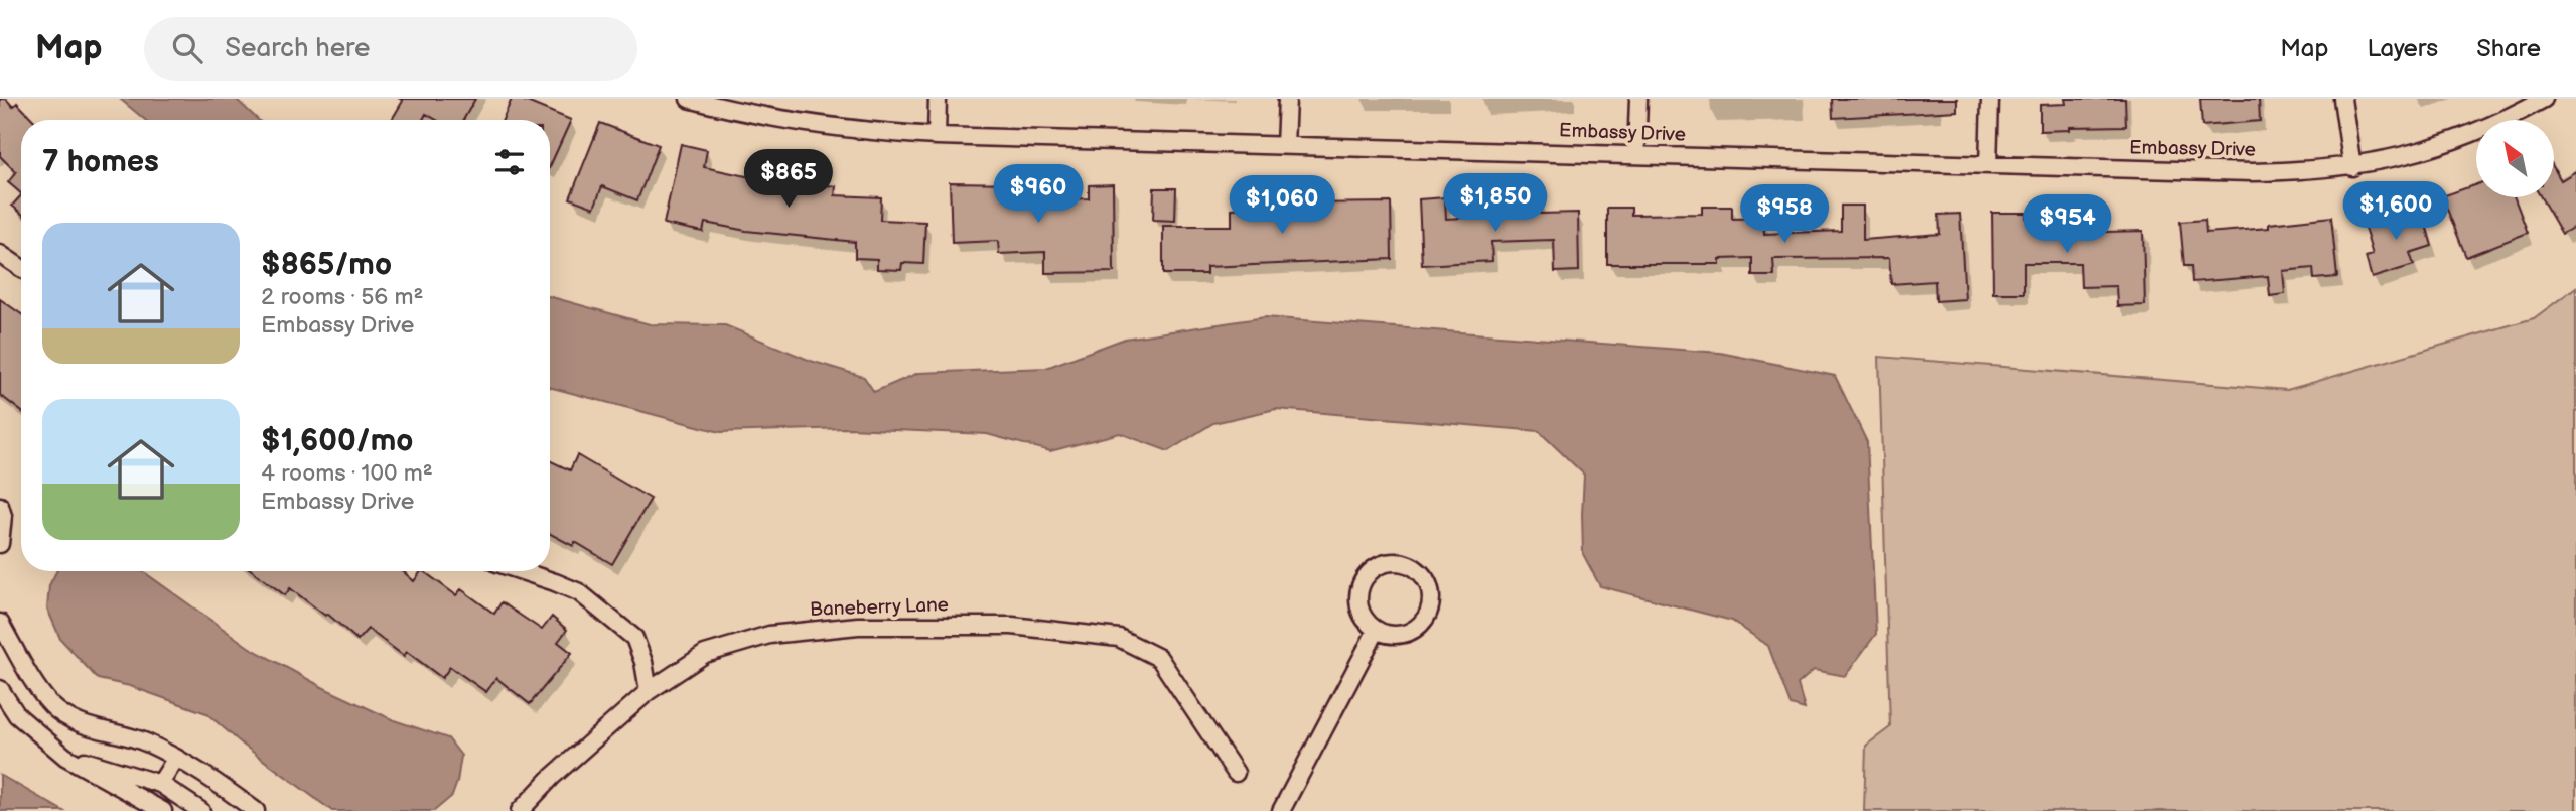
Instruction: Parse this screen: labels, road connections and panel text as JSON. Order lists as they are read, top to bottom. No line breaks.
{"streets":{"street":["Embassy Drive","Baneberry Lane"]},"north":"top left","page":{"header":"Map","search":"Search here","nav":["Map","Layers","Share"],"heading":"7 homes","price":["$865","$960","$1,850","$1,060","$1,600","$958","$954"],"list":[{"name":"$865/mo","note":"2 rooms · 56 m² · Embassy Drive"},{"name":"$1,600/mo","note":"4 rooms · 100 m² · Embassy Drive"}]}}
